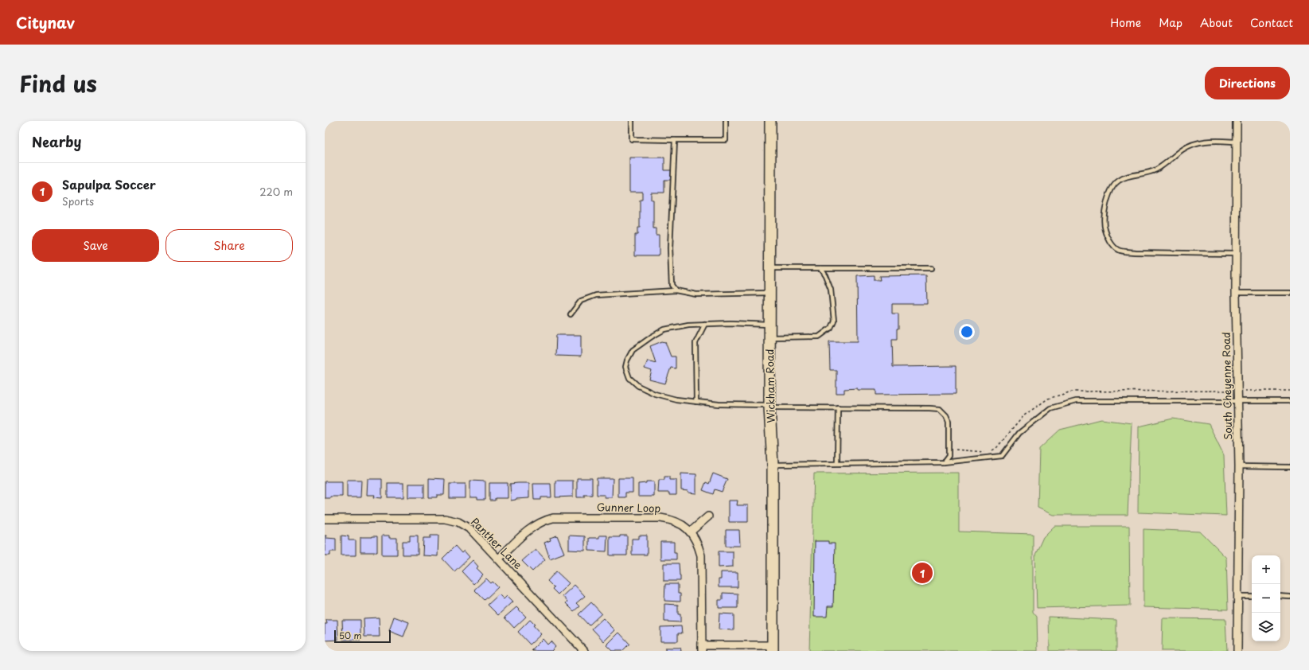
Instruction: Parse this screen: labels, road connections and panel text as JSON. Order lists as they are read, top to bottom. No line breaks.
{"streets":{"street":["Wickham Road","South Cheyenne Road","Gunner Loop","Panther Lane"]},"crossings":[["Wickham Road","Gunner Loop"],["Gunner Loop","Panther Lane"]],"scale_bar":"50 m","page":{"header":"Citynav","nav":["Home","Map","About","Contact"],"title":"Find us","buttons":["Directions",["Save","Share"]],"heading":"Nearby","list":[{"mark":"1","name":"Sapulpa Soccer","note":"Sports","value":"220 m"}],"map_buttons":["+","−"],"pins":"1","scale":"50 m"}}
